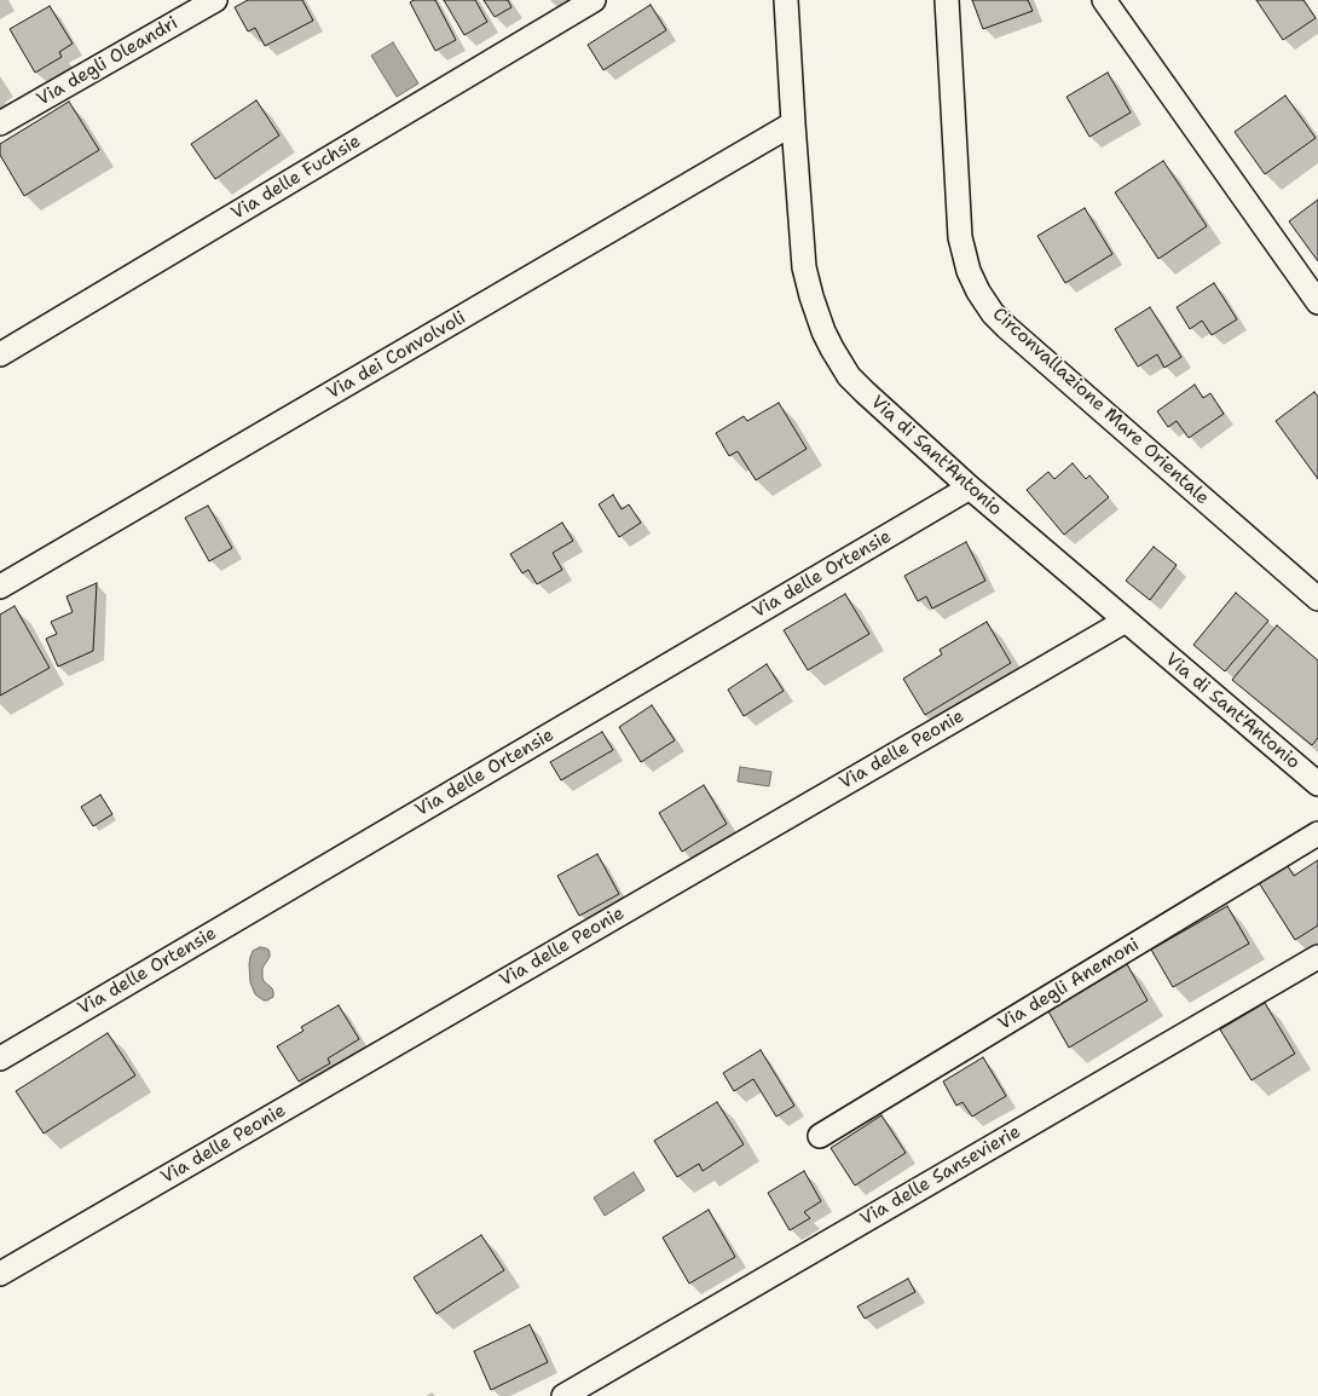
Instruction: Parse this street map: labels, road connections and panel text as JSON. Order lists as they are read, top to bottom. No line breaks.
{"streets":{"street":["Via degli Oleandri","Via delle Fuchsie","Via dei Convolvoli","Circonvallazione Mare Orientale","Via di Sant'Antonio","Via delle Ortensie","Via delle Peonie","Via degli Anemoni","Via delle Sansevierie"]},"crossings":[["Via dei Convolvoli","Via di Sant'Antonio"],["Via di Sant'Antonio","Via delle Ortensie"],["Via di Sant'Antonio","Via delle Peonie"]]}
